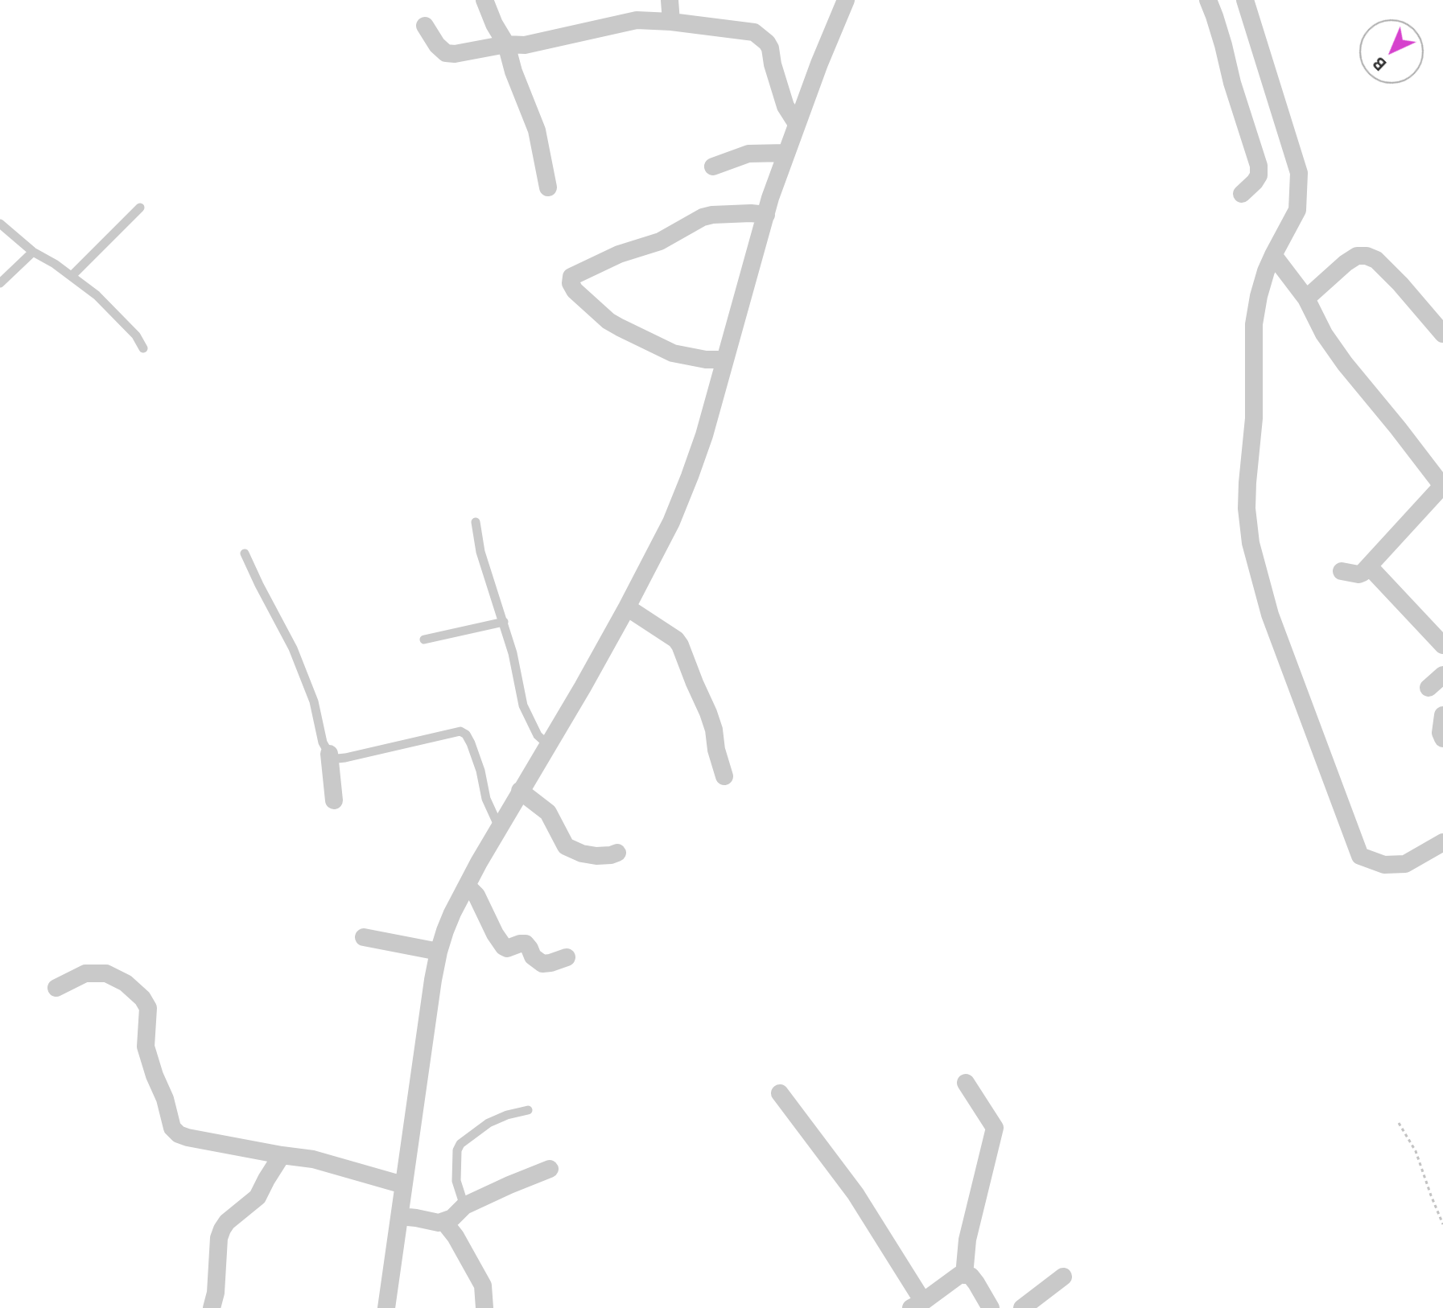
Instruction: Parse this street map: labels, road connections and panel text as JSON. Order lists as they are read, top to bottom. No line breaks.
{"north":"bottom left"}
